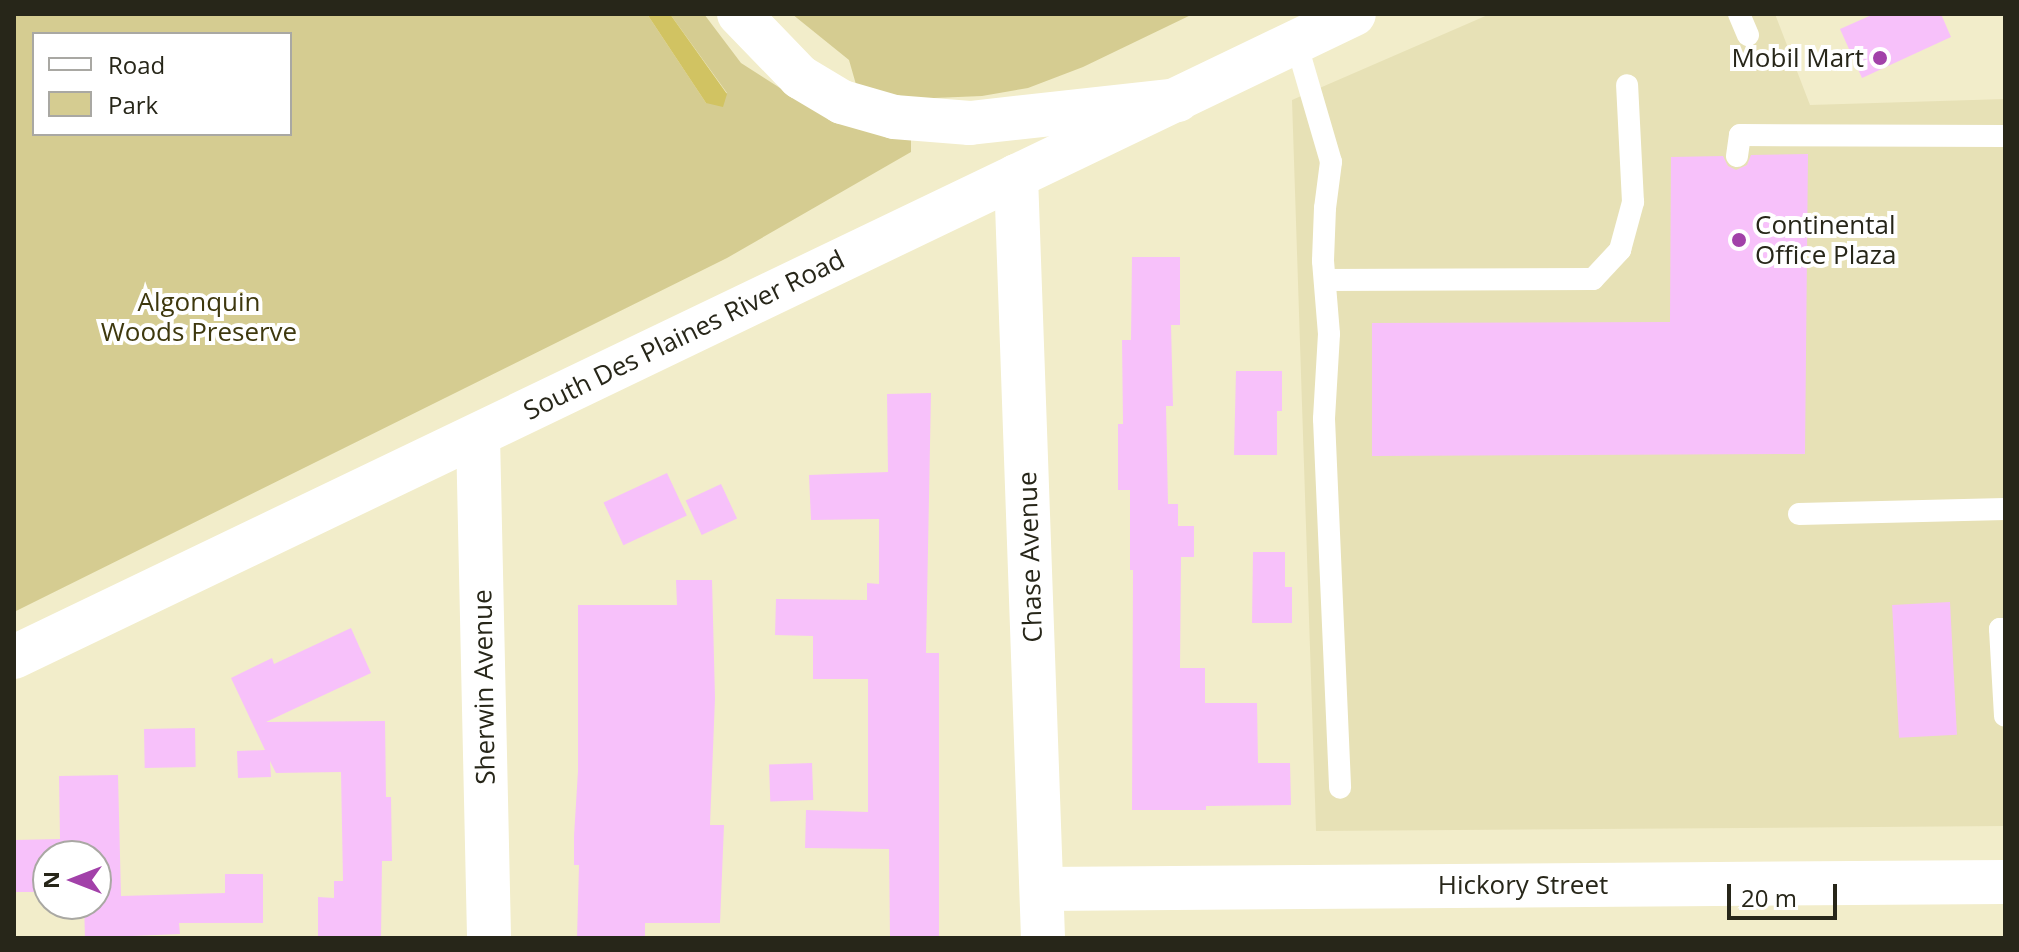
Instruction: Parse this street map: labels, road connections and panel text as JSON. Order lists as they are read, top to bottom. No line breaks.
{"streets":{"main road":["South Des Plaines River Road","Chase Avenue","Sherwin Avenue","Hickory Street"]},"crossings":[["South Des Plaines River Road","Chase Avenue"],["South Des Plaines River Road","Sherwin Avenue"],["Chase Avenue","Hickory Street"]],"parks":["Algonquin Woods Preserve"],"places":["Mobil Mart","Continental Office Plaza"],"legend":["Road","Park"],"scale_bar":"20 m","north":"left"}
